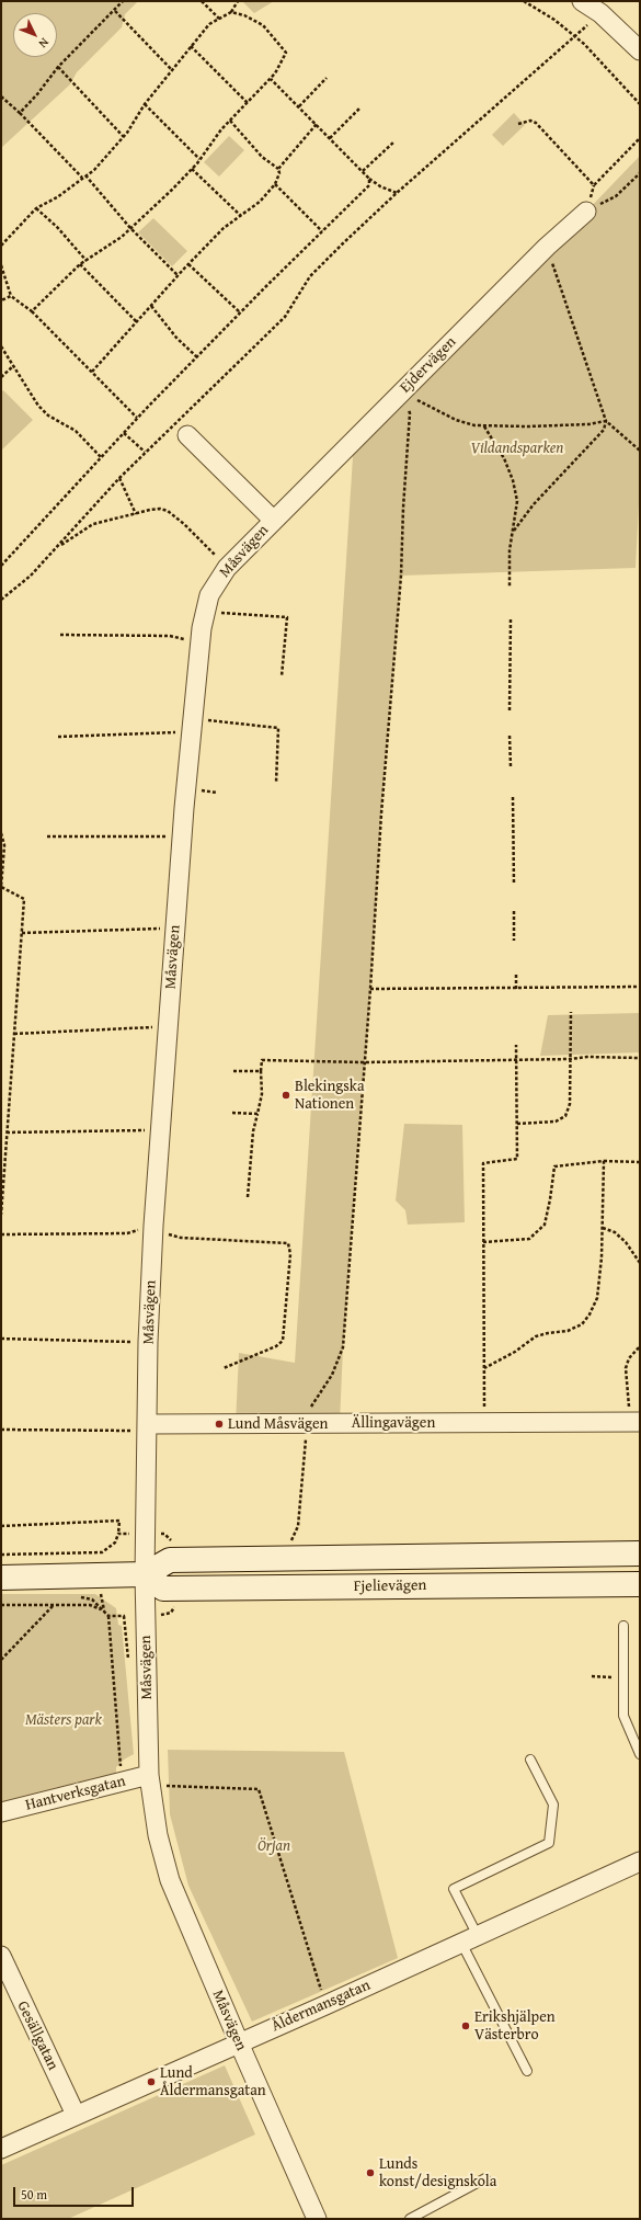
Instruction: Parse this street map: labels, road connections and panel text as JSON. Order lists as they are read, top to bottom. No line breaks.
{"streets":{"main road":["Fjelievägen"],"street":["Ejdervägen","Måsvägen","Ällingavägen","Hantverksgatan","Åldermansgatan","Gesällgatan"]},"crossings":[["Ejdervägen","Måsvägen"],["Måsvägen","Ällingavägen"],["Måsvägen","Fjelievägen"],["Måsvägen","Hantverksgatan"],["Måsvägen","Åldermansgatan"],["Åldermansgatan","Gesällgatan"]],"parks":["Vildandsparken","Mästers park","Örjan"],"places":["Blekingska Nationen","Lund Måsvägen","Erikshjälpen Västerbro","Lund Åldermansgatan","Lunds konst/designskola"],"scale_bar":"50 m","north":"bottom right"}
